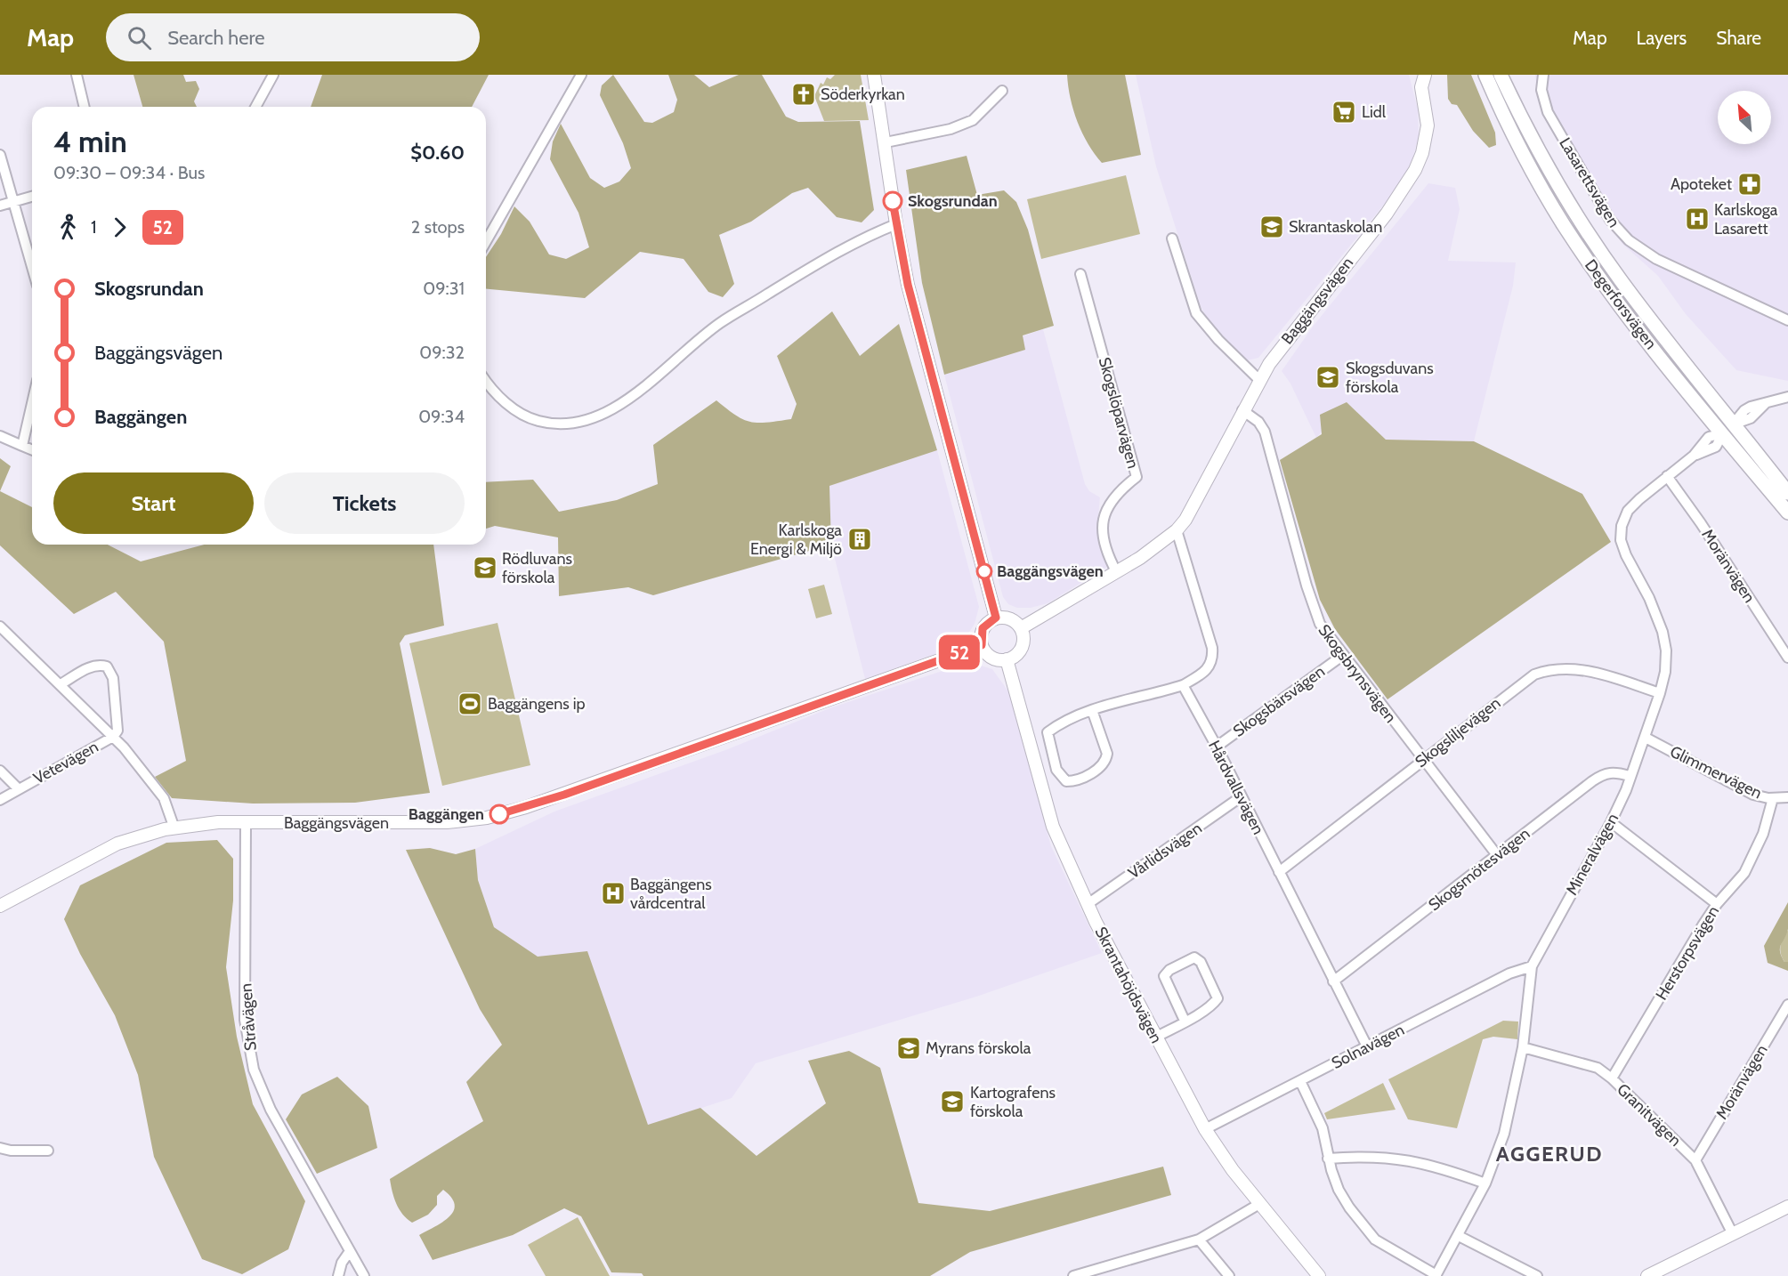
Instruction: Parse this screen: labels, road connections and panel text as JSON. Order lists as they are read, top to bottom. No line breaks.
{"streets":{"main road":["Degerforsvägen"],"street":["Lasarettsvägen","Baggängsvägen","Skogslöparvägen","Moränvägen","Skogsbrynsvägen","Skogsbärsvägen","Skogsliljevägen","Vetevägen","Glimmervägen","Hårdvallsvägen","Vårlidsvägen","Mineralvägen","Skogsmötesvägen","Herstorpsvägen","Skrantahöjdsvägen","Stråvägen","Solnavägen","Granitvägen"]},"crossings":[["Baggängsvägen","Skogslöparvägen"],["Baggängsvägen","Skogsbrynsvägen"],["Baggängsvägen","Skrantahöjdsvägen"],["Baggängsvägen","Stråvägen"],["Degerforsvägen","Mineralvägen"],["Moränvägen","Mineralvägen"],["Moränvägen","Granitvägen"],["Skogsbrynsvägen","Skogsbärsvägen"],["Skogsbrynsvägen","Skogsliljevägen"],["Skogsbrynsvägen","Skogsmötesvägen"],["Skogsbärsvägen","Hårdvallsvägen"],["Skogsliljevägen","Hårdvallsvägen"],["Skogsliljevägen","Mineralvägen"],["Glimmervägen","Mineralvägen"],["Glimmervägen","Herstorpsvägen"],["Hårdvallsvägen","Vårlidsvägen"],["Hårdvallsvägen","Skogsmötesvägen"],["Hårdvallsvägen","Solnavägen"],["Vårlidsvägen","Skrantahöjdsvägen"],["Mineralvägen","Skogsmötesvägen"],["Mineralvägen","Solnavägen"],["Mineralvägen","Granitvägen"],["Herstorpsvägen","Granitvägen"],["Skrantahöjdsvägen","Solnavägen"]],"districts":["AGGERUD"],"places":{"church":["Söderkyrkan"],"supermarket":["Lidl"],"pharmacy":["Apoteket"],"other":["Skogsrundan","Baggängsvägen","Baggängen"],"hospital":["Karlskoga Lasarett","Baggängens vårdcentral"],"school or university":["Skrantaskolan","Skogsduvans förskola","Rödluvans förskola","Myrans förskola","Kartografens förskola"],"building":["Karlskoga Energi & Miljö"],"sports":["Baggängens ip"]},"lines":["bus line 52"],"north":"top left","page":{"header":"Map","search":"Search here","nav":["Map","Layers","Share"],"on_map":"52","heading":["4 min","09:30 – 09:34 · Bus","$0.60"],"legs":["1","52","2 stops"],"list":[{"name":"Skogsrundan","value":"09:31"},{"name":"Baggängsvägen","value":"09:32"},{"name":"Baggängen","value":"09:34"}],"buttons":["Start","Tickets"]}}
